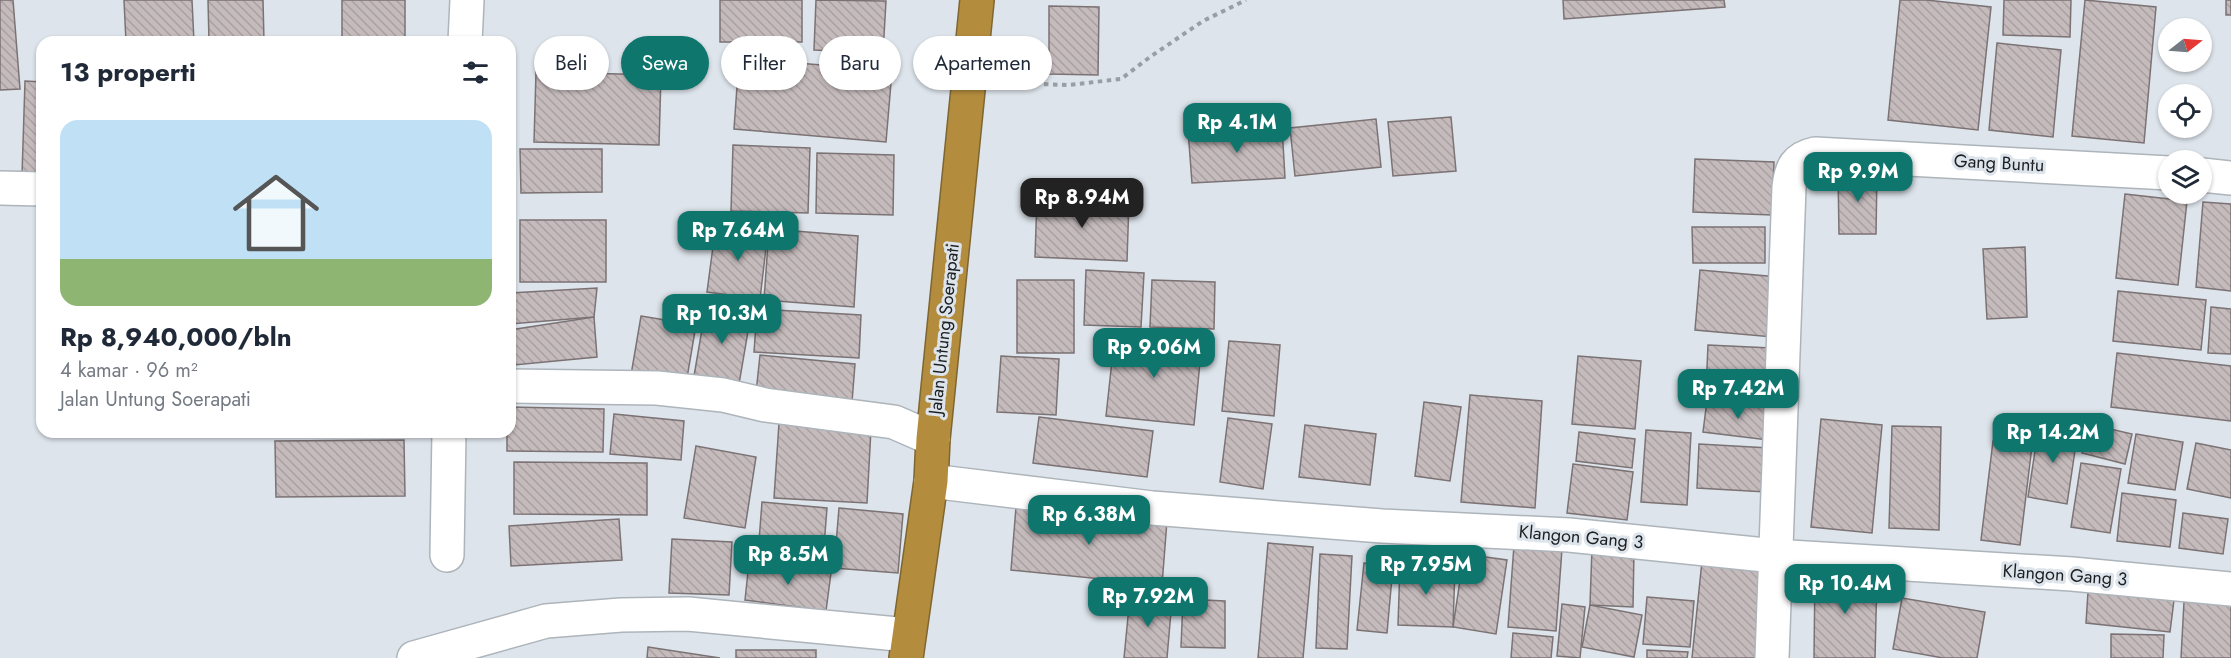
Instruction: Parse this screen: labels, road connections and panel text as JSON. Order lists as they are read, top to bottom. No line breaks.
{"streets":{"highway":["Jalan Untung Soerapati"],"street":["Gang Buntu","Klangon Gang 3"]},"crossings":[["Gang Buntu","Klangon Gang 3"],["Jalan Untung Soerapati","Klangon Gang 3"]],"north":"right","page":{"chip":["Beli","Sewa","Filter","Baru","Apartemen"],"heading":"13 properti","price":["Rp 4.1M","Rp 9.9M","Rp 8.94M","Rp 7.64M","Rp 10.3M","Rp 9.06M","Rp 7.42M","Rp 14.2M","Rp 6.38M","Rp 8.5M","Rp 7.95M","Rp 10.4M","Rp 7.92M"],"list":[{"name":"Rp 8,940,000/bln","note":"4 kamar · 96 m² · Jalan Untung Soerapati"}]}}
